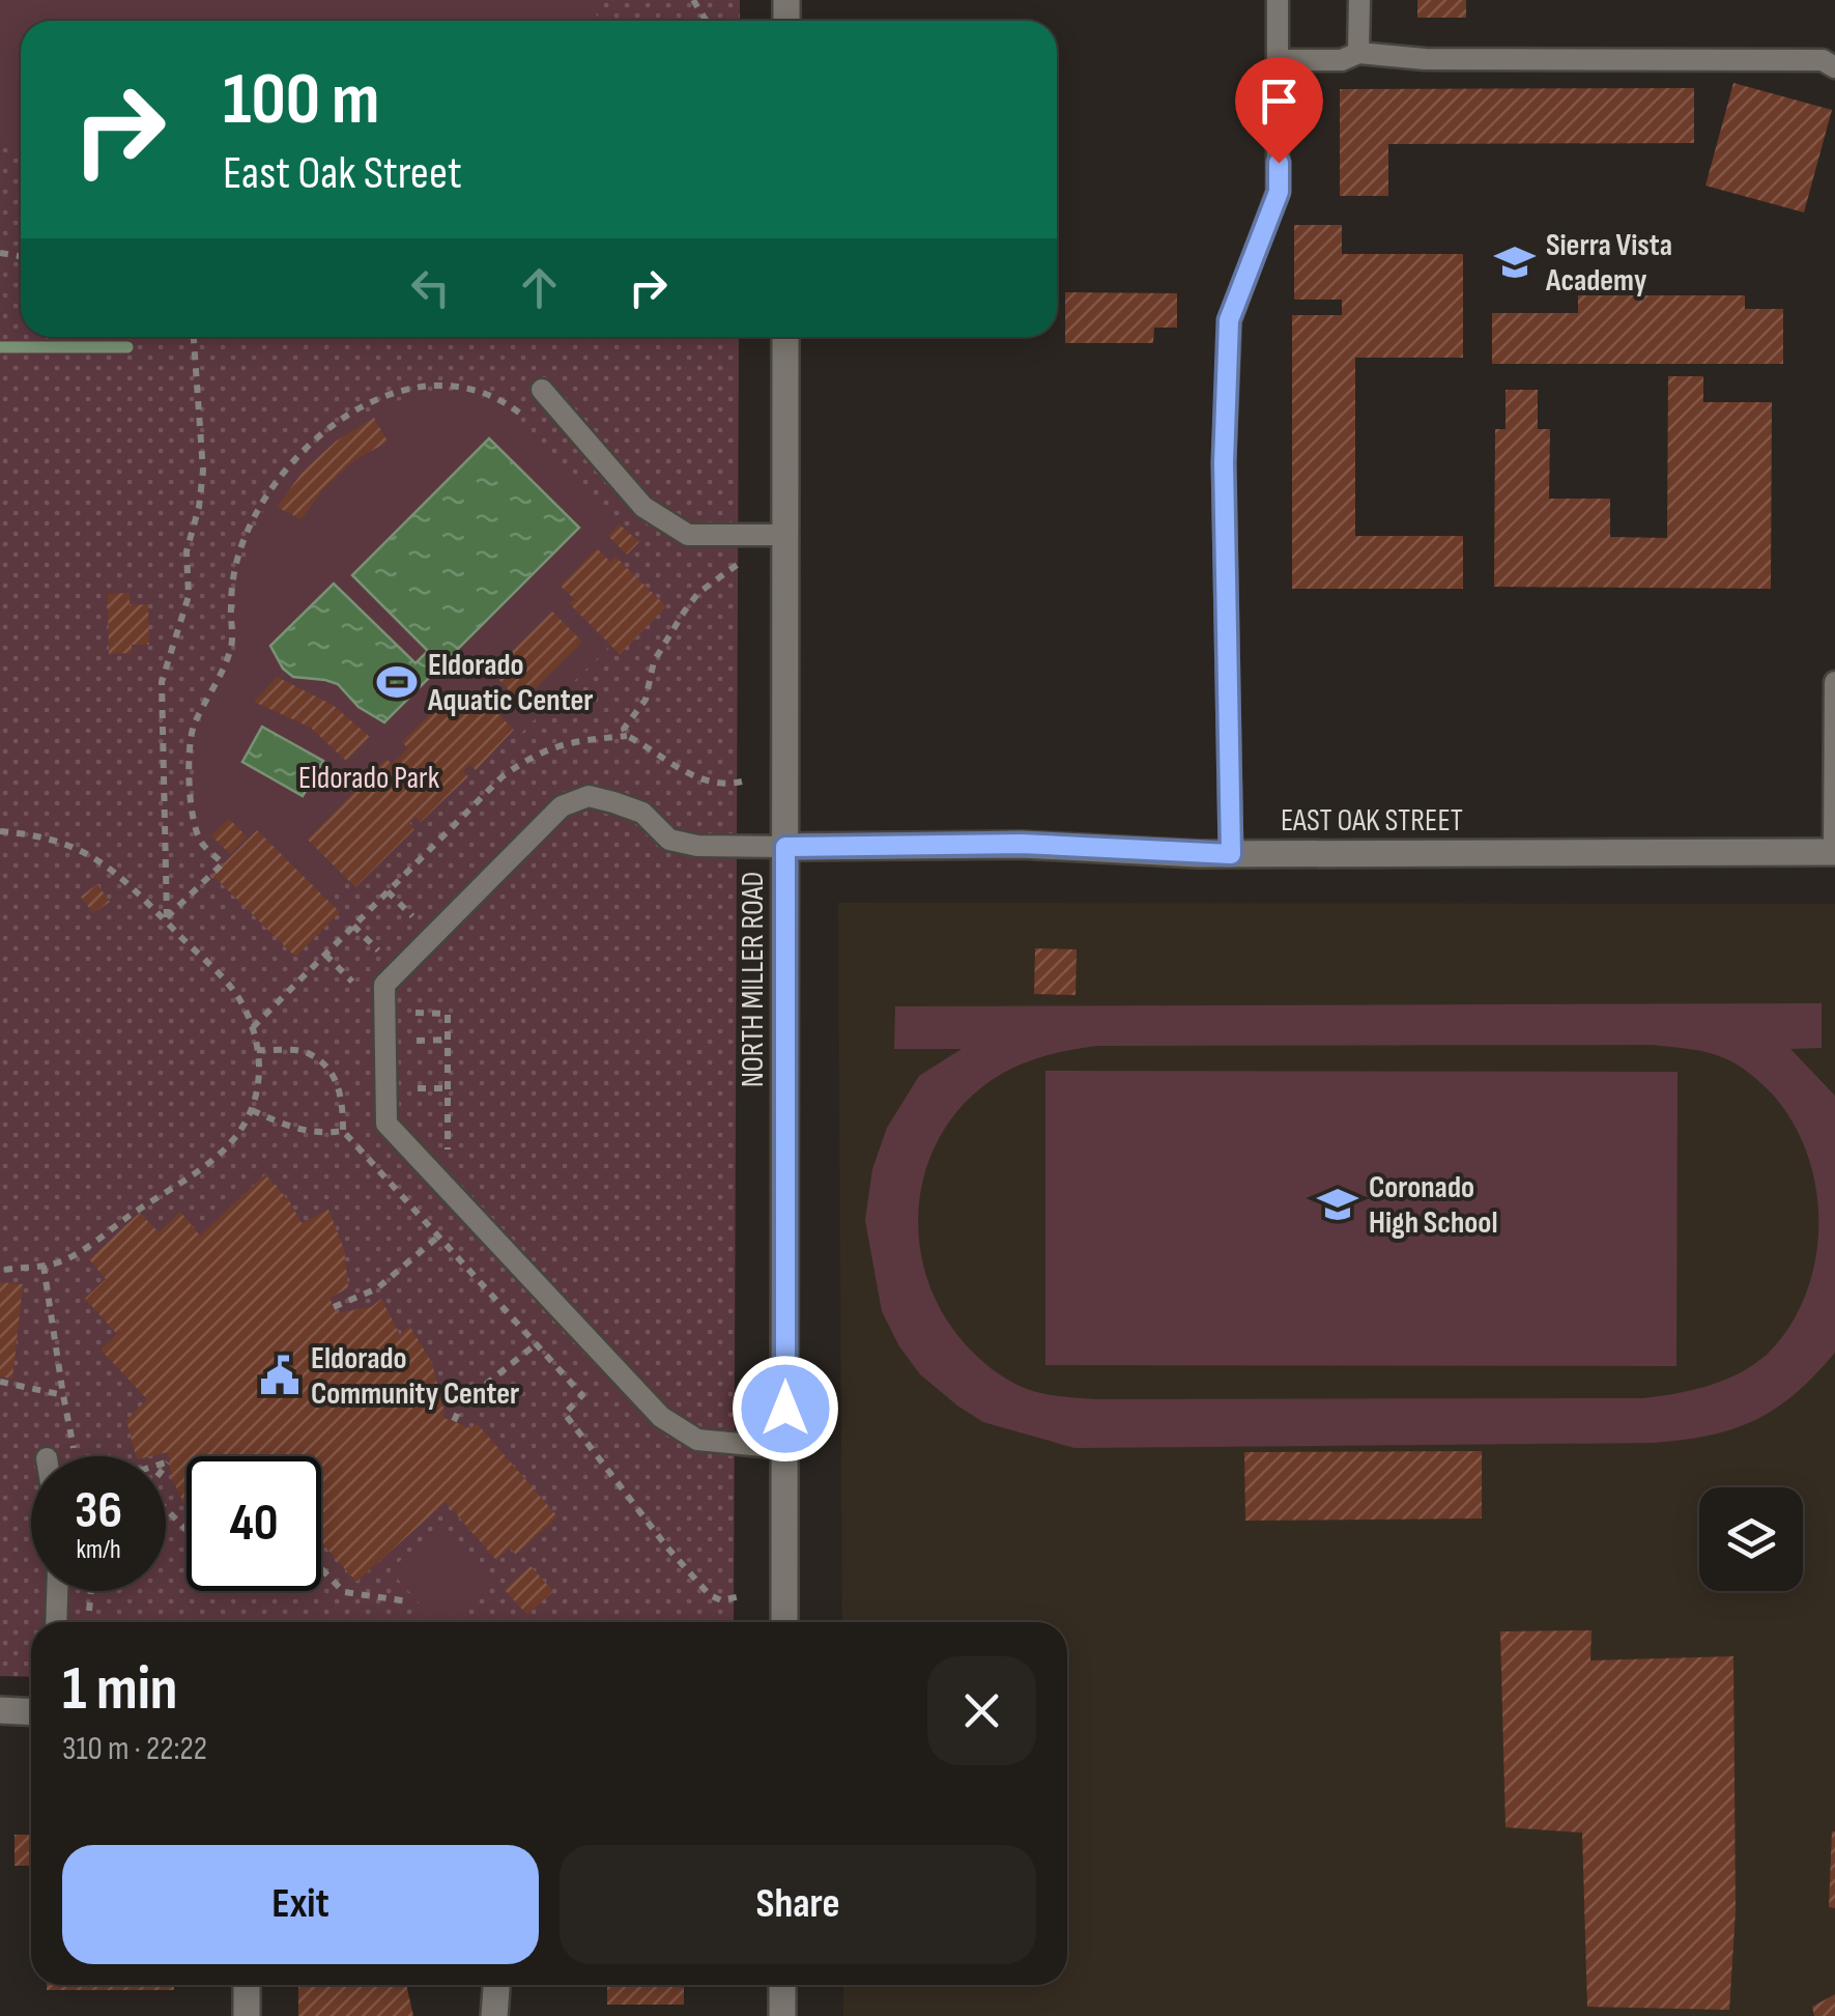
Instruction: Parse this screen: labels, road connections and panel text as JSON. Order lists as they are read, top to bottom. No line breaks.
{"streets":{"street":["EAST OAK STREET","NORTH MILLER ROAD"]},"crossings":[["EAST OAK STREET","NORTH MILLER ROAD"]],"parks":["Eldorado Park"],"places":{"school or university":["Sierra Vista Academy","Coronado High School"],"sports":["Eldorado Aquatic Center"],"public building":["Eldorado Community Center"]},"page":{"turn":["100 m","East Oak Street"],"speed":"36 km/h","limit":"40","heading":["1 min","310 m · 22:22"],"buttons":["Exit","Share"]}}
